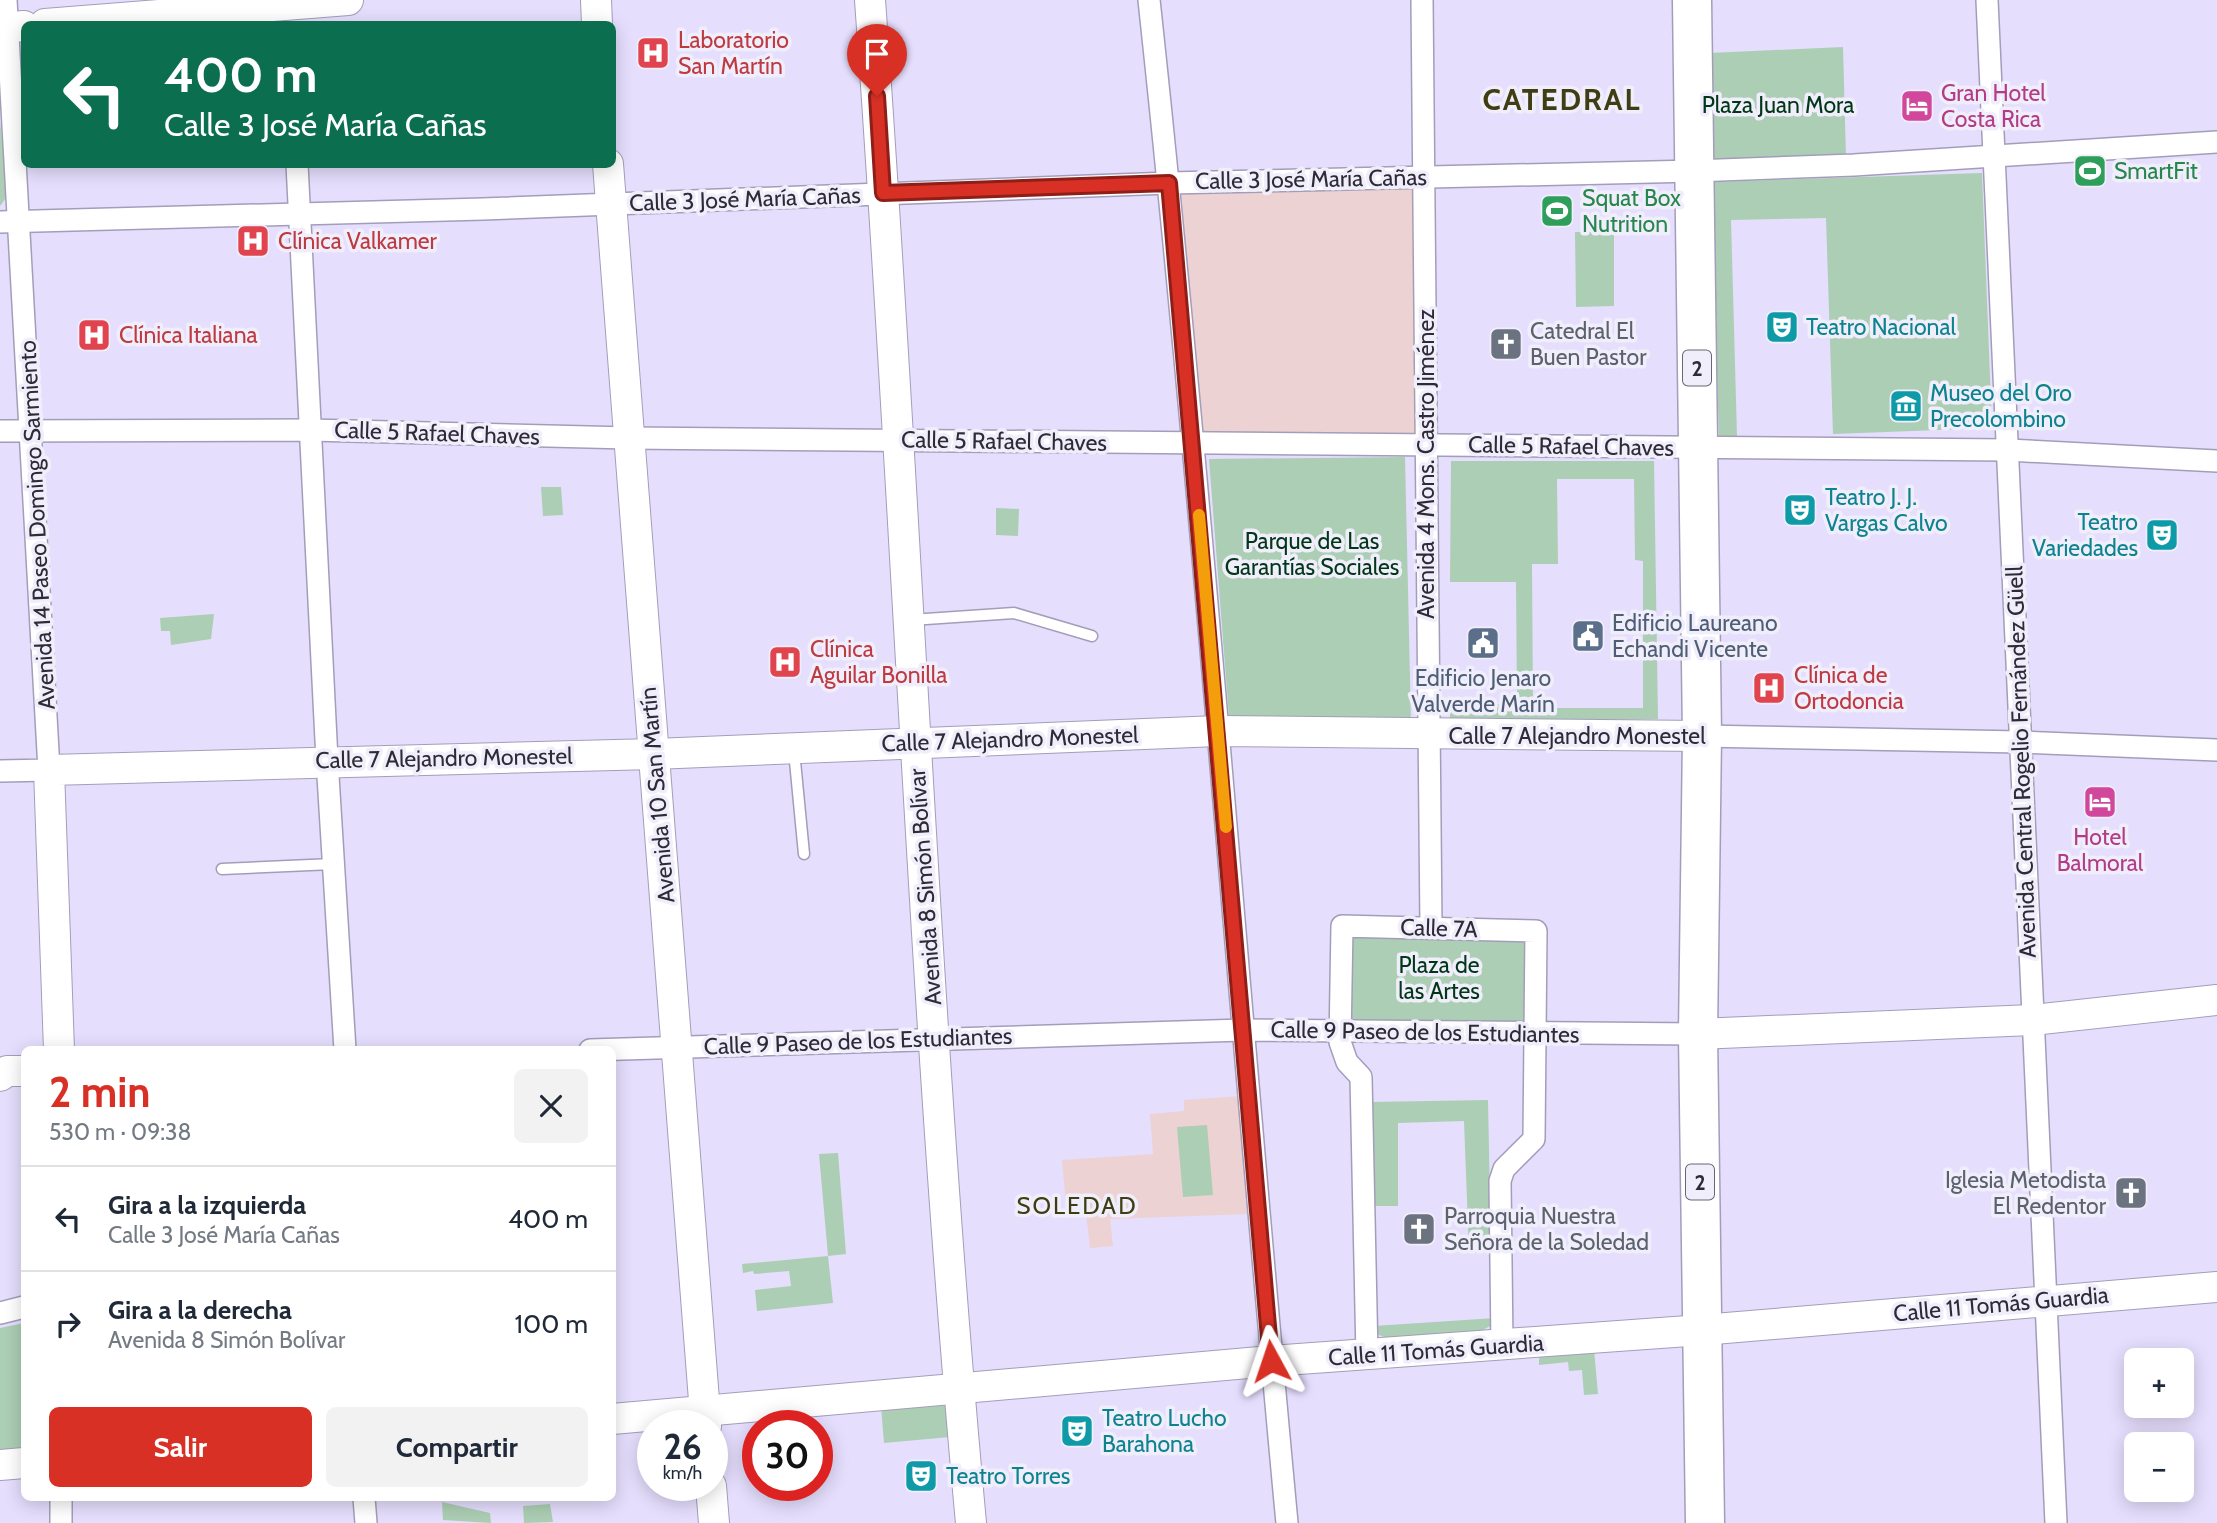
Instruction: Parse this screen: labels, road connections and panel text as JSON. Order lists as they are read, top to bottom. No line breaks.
{"streets":{"highway":["2"],"street":["Calle 3 José María Cañas","Calle 5 Rafael Chaves","Avenida 4 Mons. Castro Jiménez","Avenida 14 Paseo Domingo Sarmiento","Calle 7 Alejandro Monestel","Avenida Central Rogelio Fernández Güell","Avenida 10 San Martín","Avenida 8 Simón Bolívar","Calle 7A","Calle 9 Paseo de los Estudiantes","Calle 11 Tomás Guardia"]},"crossings":[["Calle 3 José María Cañas","2"],["Calle 3 José María Cañas","Avenida 4 Mons. Castro Jiménez"],["Calle 3 José María Cañas","Avenida 14 Paseo Domingo Sarmiento"],["Calle 3 José María Cañas","Avenida Central Rogelio Fernández Güell"],["Calle 3 José María Cañas","Avenida 10 San Martín"],["Calle 3 José María Cañas","Avenida 8 Simón Bolívar"],["2","Calle 5 Rafael Chaves"],["2","Calle 7 Alejandro Monestel"],["2","Calle 9 Paseo de los Estudiantes"],["2","Calle 11 Tomás Guardia"],["Calle 5 Rafael Chaves","Avenida 4 Mons. Castro Jiménez"],["Calle 5 Rafael Chaves","Avenida 14 Paseo Domingo Sarmiento"],["Calle 5 Rafael Chaves","Avenida Central Rogelio Fernández Güell"],["Calle 5 Rafael Chaves","Avenida 10 San Martín"],["Calle 5 Rafael Chaves","Avenida 8 Simón Bolívar"],["Avenida 4 Mons. Castro Jiménez","Calle 7 Alejandro Monestel"],["Avenida 4 Mons. Castro Jiménez","Calle 7A"],["Avenida 14 Paseo Domingo Sarmiento","Calle 7 Alejandro Monestel"],["Calle 7 Alejandro Monestel","Avenida Central Rogelio Fernández Güell"],["Calle 7 Alejandro Monestel","Avenida 10 San Martín"],["Calle 7 Alejandro Monestel","Avenida 8 Simón Bolívar"],["Avenida Central Rogelio Fernández Güell","Calle 9 Paseo de los Estudiantes"],["Avenida Central Rogelio Fernández Güell","Calle 11 Tomás Guardia"],["Avenida 10 San Martín","Calle 9 Paseo de los Estudiantes"],["Avenida 8 Simón Bolívar","Calle 9 Paseo de los Estudiantes"],["Avenida 8 Simón Bolívar","Calle 11 Tomás Guardia"],["Calle 7A","Calle 9 Paseo de los Estudiantes"]],"districts":["CATEDRAL","SOLEDAD"],"parks":["Plaza Juan Mora","Parque de Las Garantías Sociales","Plaza de las Artes"],"places":{"hospital":["Laboratorio San Martín","Clínica Valkamer","Clínica Italiana","Clínica Aguilar Bonilla","Clínica de Ortodoncia"],"hotel":["Gran Hotel Costa Rica","Hotel Balmoral"],"sports":["SmartFit","Squat Box Nutrition"],"theatre":["Teatro Nacional","Teatro J. J. Vargas Calvo","Teatro Variedades","Teatro Lucho Barahona","Teatro Torres"],"church":["Catedral El Buen Pastor","Iglesia Metodista El Redentor","Parroquia Nuestra Señora de la Soledad"],"museum":["Museo del Oro Precolombino"],"public building":["Edificio Laureano Echandi Vicente","Edificio Jenaro Valverde Marín"]},"page":{"turn":["400 m","Calle 3 José María Cañas"],"heading":["2 min","530 m · 09:38"],"list":[{"name":"Gira a la izquierda","note":"Calle 3 José María Cañas","value":"400 m"},{"name":"Gira a la derecha","note":"Avenida 8 Simón Bolívar","value":"100 m"}],"map_buttons":["+","−"],"buttons":["Salir","Compartir"],"speed":"26 km/h","limit":"30"}}
